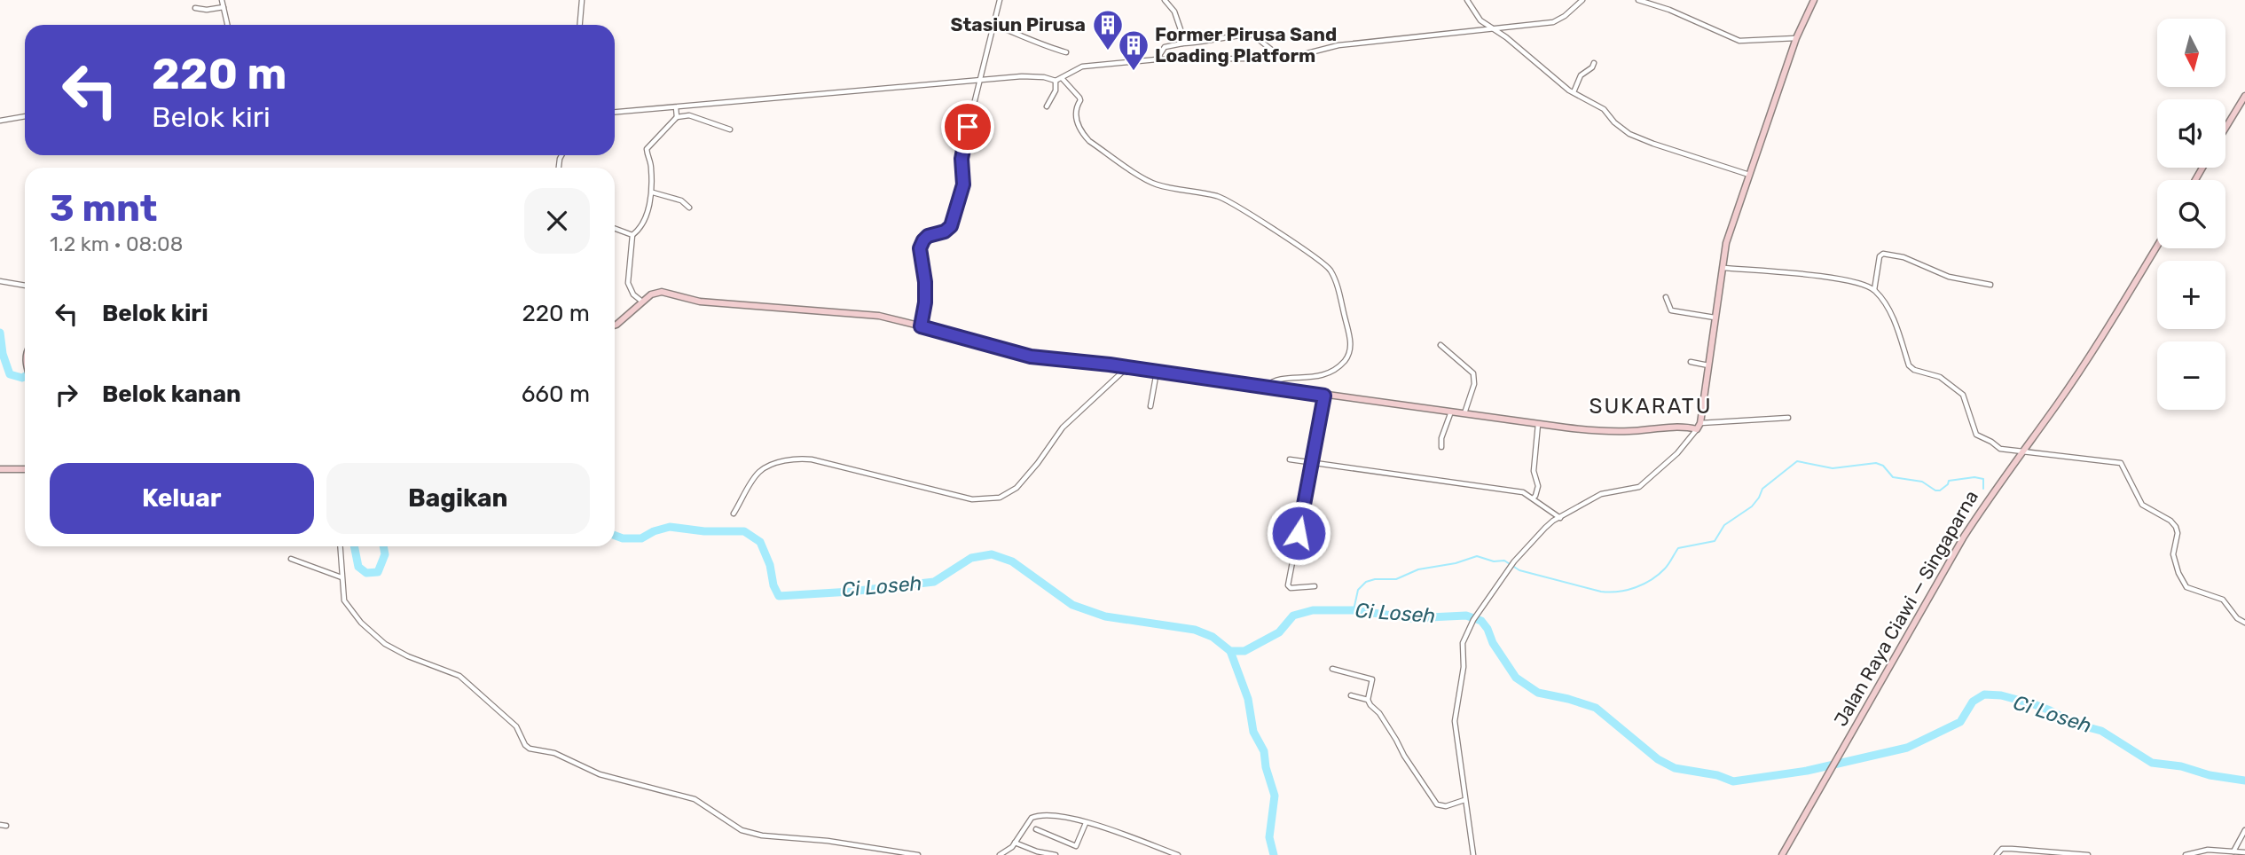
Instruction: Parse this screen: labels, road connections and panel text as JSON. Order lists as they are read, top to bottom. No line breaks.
{"streets":{"street":["Jalan Raya Ciawi — Singaparna"]},"districts":["SUKARATU"],"water":["Ci Loseh"],"places":{"building":["Stasiun Pirusa","Former Pirusa Sand Loading Platform"]},"north":"bottom","page":{"map_buttons":["+","−"],"turn":["220 m","Belok kiri"],"heading":["3 mnt","1.2 km · 08:08"],"list":[{"name":"Belok kiri","value":"220 m"},{"name":"Belok kanan","value":"660 m"}],"buttons":["Keluar","Bagikan"]}}
